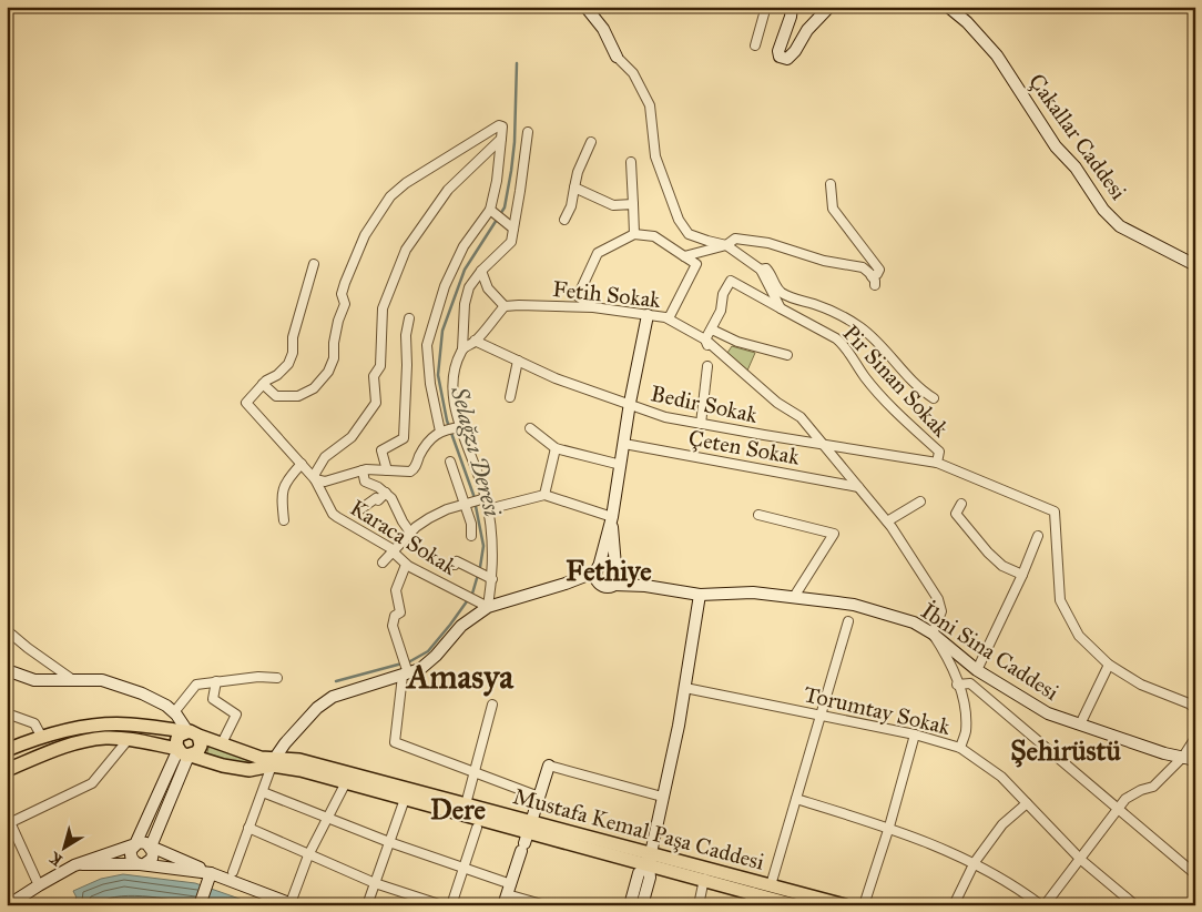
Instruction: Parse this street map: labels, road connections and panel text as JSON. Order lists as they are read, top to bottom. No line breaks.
{"streets":{"main road":["Mustafa Kemal Paşa Caddesi"],"street":["Çakallar Caddesi","Fetih Sokak","Pir Sinan Sokak","Bedir Sokak","Çeten Sokak","Karaca Sokak","İbni Sina Caddesi","Torumtay Sokak"]},"crossings":[["Fetih Sokak","Bedir Sokak"],["Fetih Sokak","Çeten Sokak"],["Fetih Sokak","İbni Sina Caddesi"],["Pir Sinan Sokak","Bedir Sokak"]],"districts":["Fethiye","Amasya","Şehirüstü","Dere"],"water":["Selağzı Deresi"],"north":"bottom left"}
